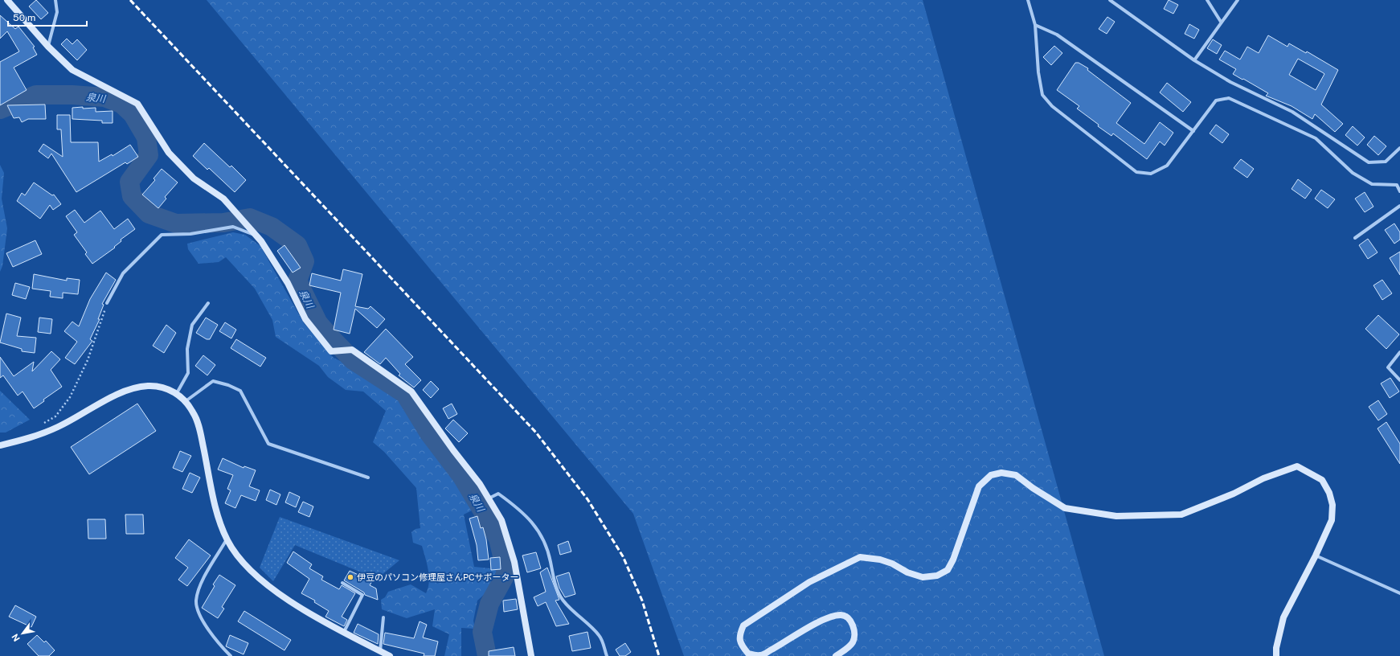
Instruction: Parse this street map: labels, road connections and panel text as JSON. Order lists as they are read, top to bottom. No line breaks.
{"water":["泉川"],"places":["伊豆のパソコン修理屋さんPCサポーター"],"scale_bar":"50 m","north":"bottom left"}
